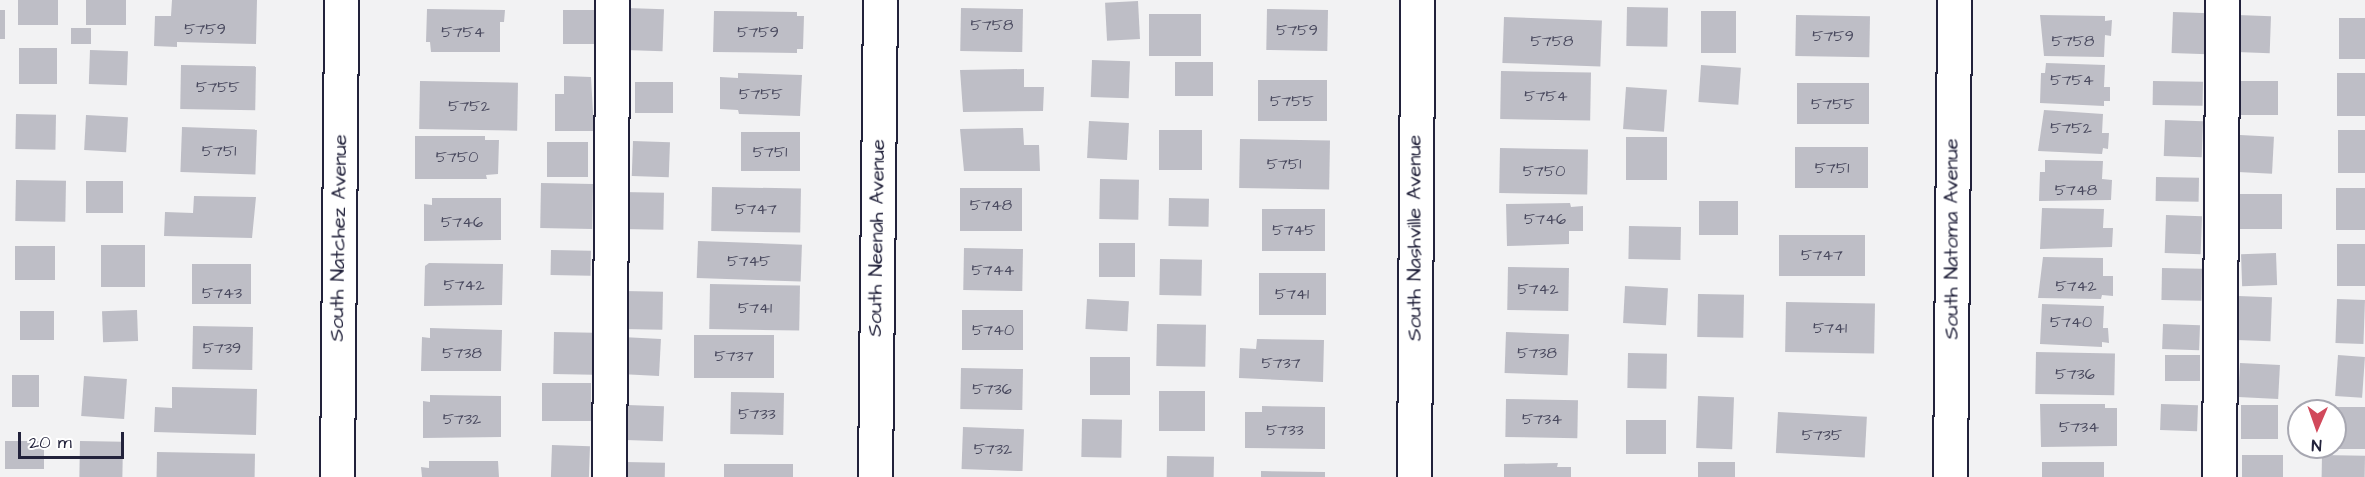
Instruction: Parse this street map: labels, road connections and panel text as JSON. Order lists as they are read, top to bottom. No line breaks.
{"streets":{"street":["South Natchez Avenue","South Neenah Avenue","South Nashville Avenue","South Natoma Avenue"]},"house_numbers":["5758","5759","5759","5754","5759","5759","5758","5758","5754","5755","5755","5754","5755","5755","5752","5752","5751","5751","5750","5751","5751","5750","5748","5748","5747","5746","5746","5745","5747","5745","5744","5742","5742","5742","5743","5741","5741","5740","5741","5740","5739","5738","5738","5737","5737","5736","5736","5733","5732","5734","5734","5733","5735","5732"],"scale_bar":"20 m","north":"bottom"}
